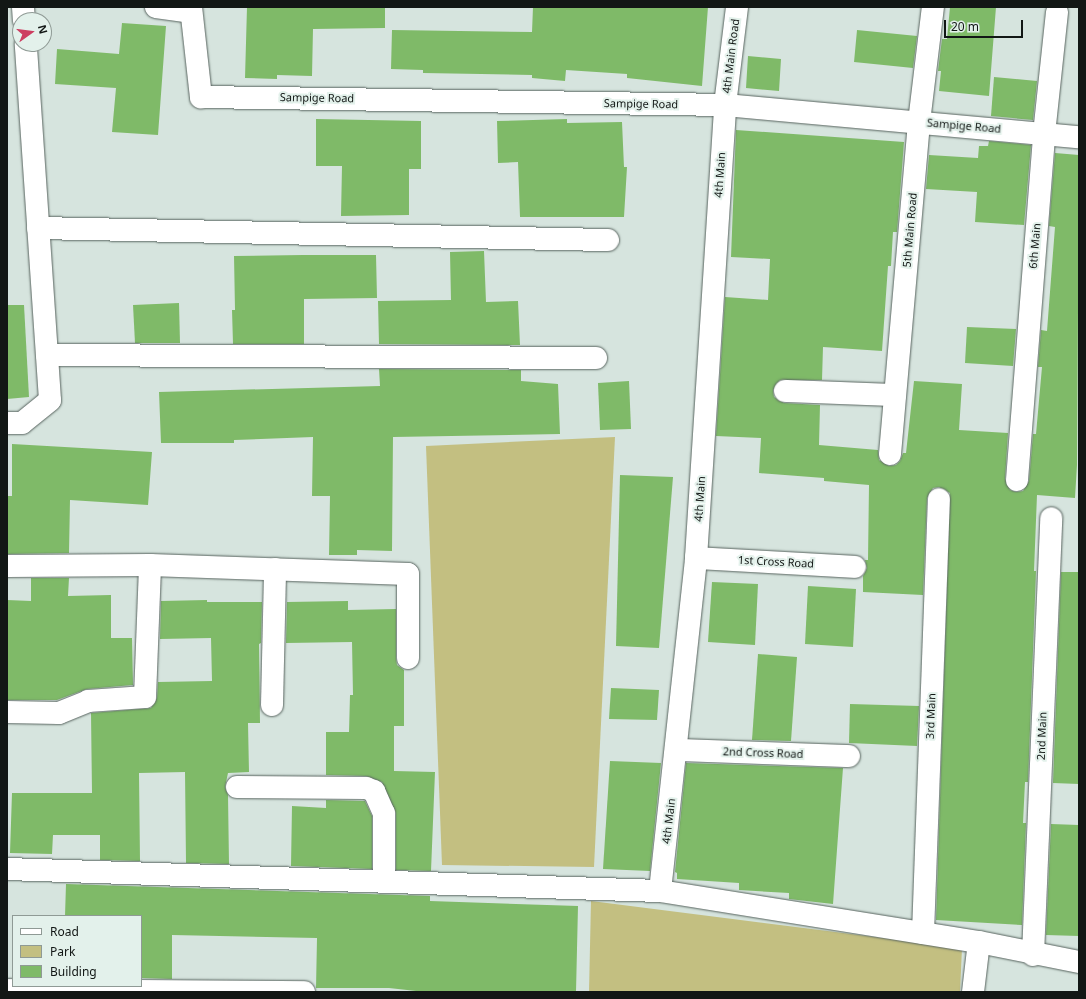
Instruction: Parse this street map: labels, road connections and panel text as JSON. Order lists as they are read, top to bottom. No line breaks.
{"streets":{"street":["4th Main Road","Sampige Road","4th Main","5th Main Road","6th Main","1st Cross Road","3rd Main","2nd Main","2nd Cross Road"]},"crossings":[["4th Main Road","Sampige Road"],["4th Main Road","4th Main"],["Sampige Road","4th Main"],["Sampige Road","5th Main Road"],["Sampige Road","6th Main"],["4th Main","1st Cross Road"],["4th Main","2nd Cross Road"]],"legend":["Road","Park","Building"],"scale_bar":"20 m","north":"right"}
